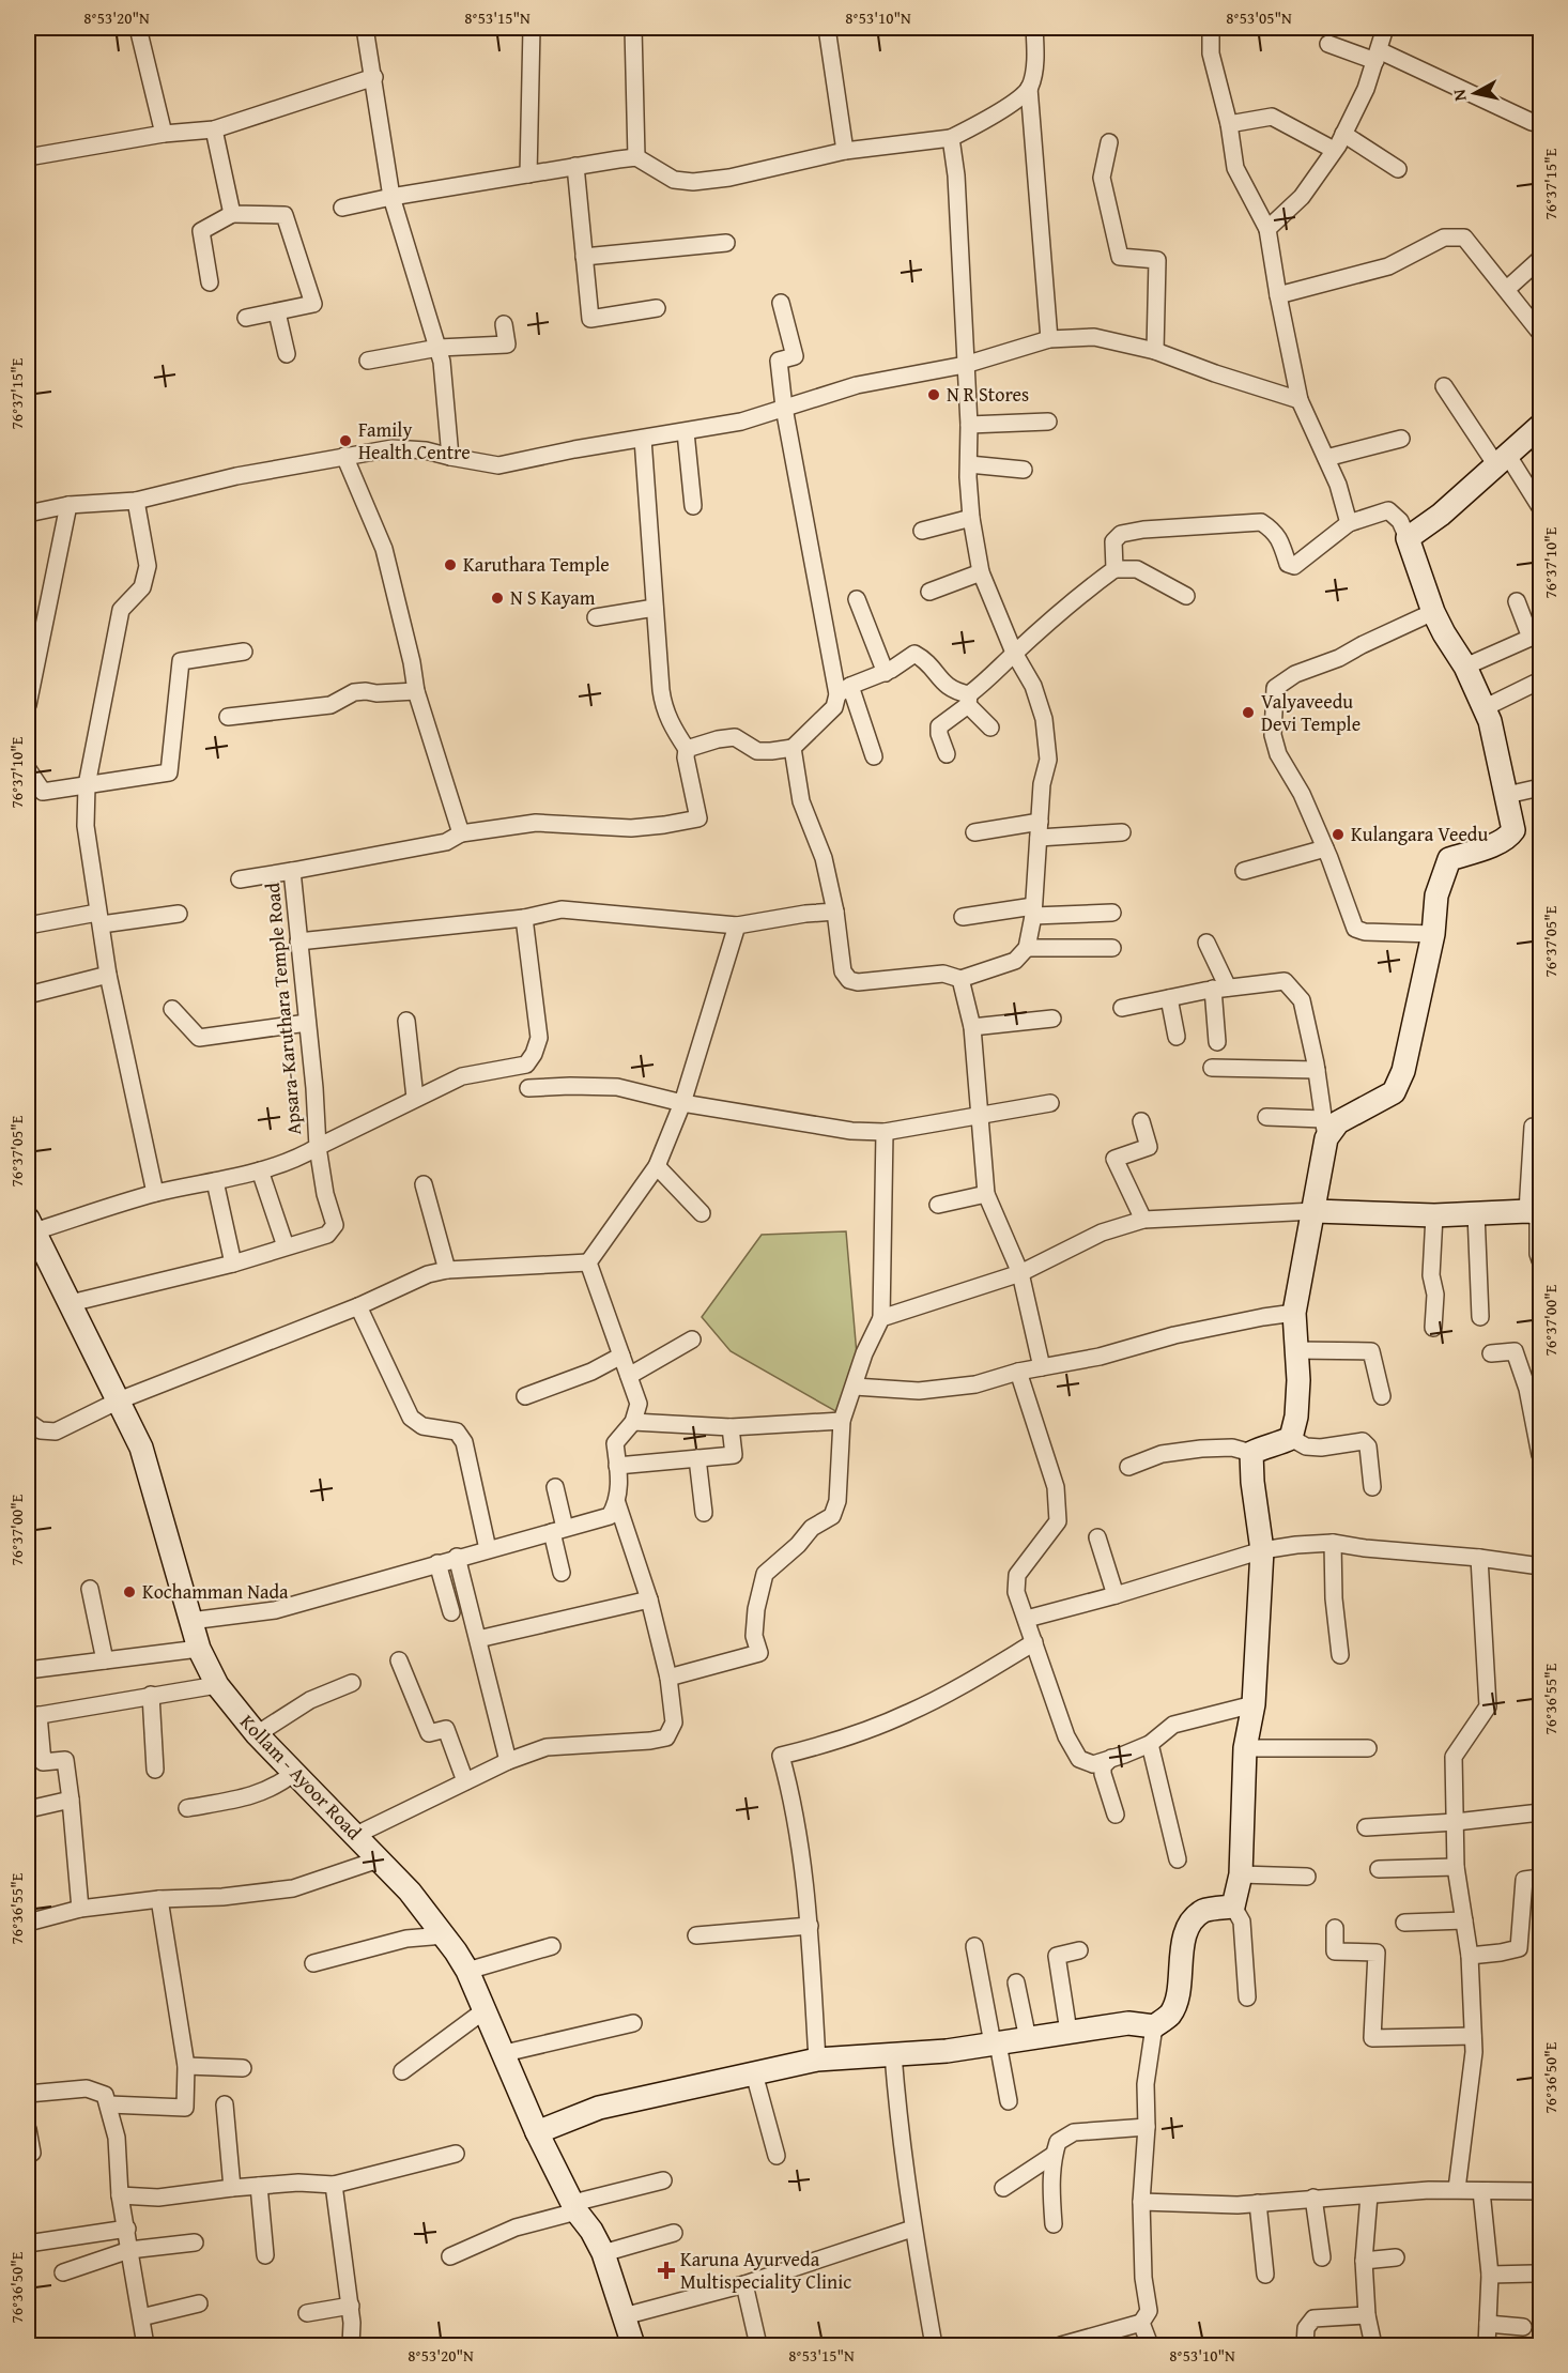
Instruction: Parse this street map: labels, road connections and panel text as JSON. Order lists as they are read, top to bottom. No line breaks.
{"streets":{"street":["Apsara-Karuthara Temple Road","Kollam - Ayoor Road"]},"crossings":[["Apsara-Karuthara Temple Road","Kollam - Ayoor Road"]],"places":{"other":["N R Stores","Family Health Centre","Karuthara Temple","N S Kayam","Valyaveedu Devi Temple","Kulangara Veedu","Kochamman Nada"],"health":["Karuna Ayurveda Multispeciality Clinic"]},"north":"left","coordinates":["8°53'20\"N","8°53'15\"N","8°53'10\"N","8°53'05\"N","76°37'15\"E","76°37'10\"E","76°37'05\"E","76°37'00\"E","76°36'55\"E","76°36'50\"E"]}
